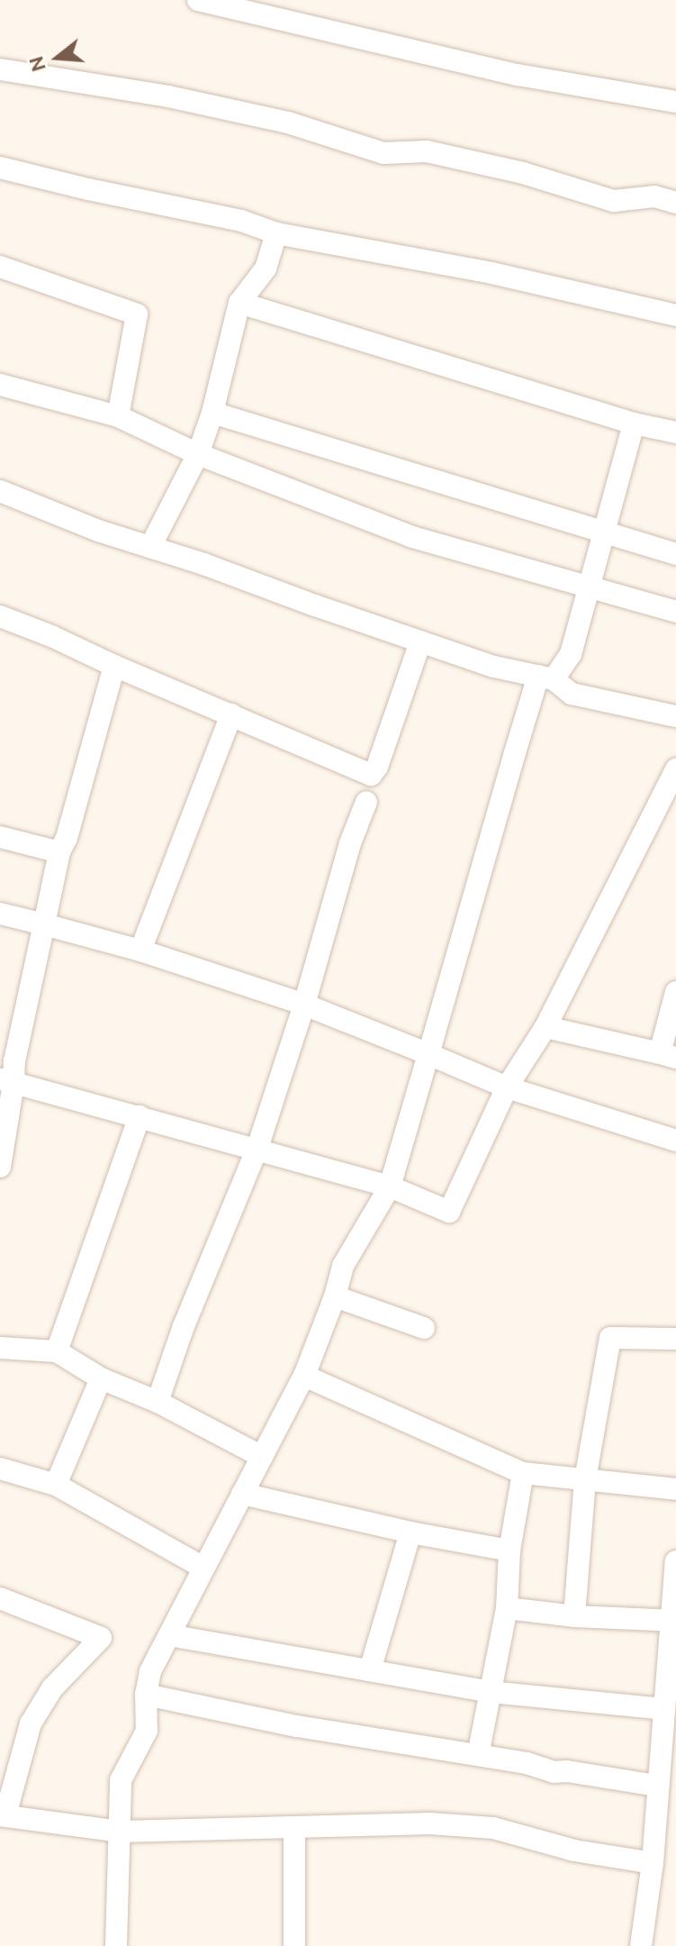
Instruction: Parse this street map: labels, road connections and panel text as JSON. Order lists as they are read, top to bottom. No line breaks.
{"north":"left"}
